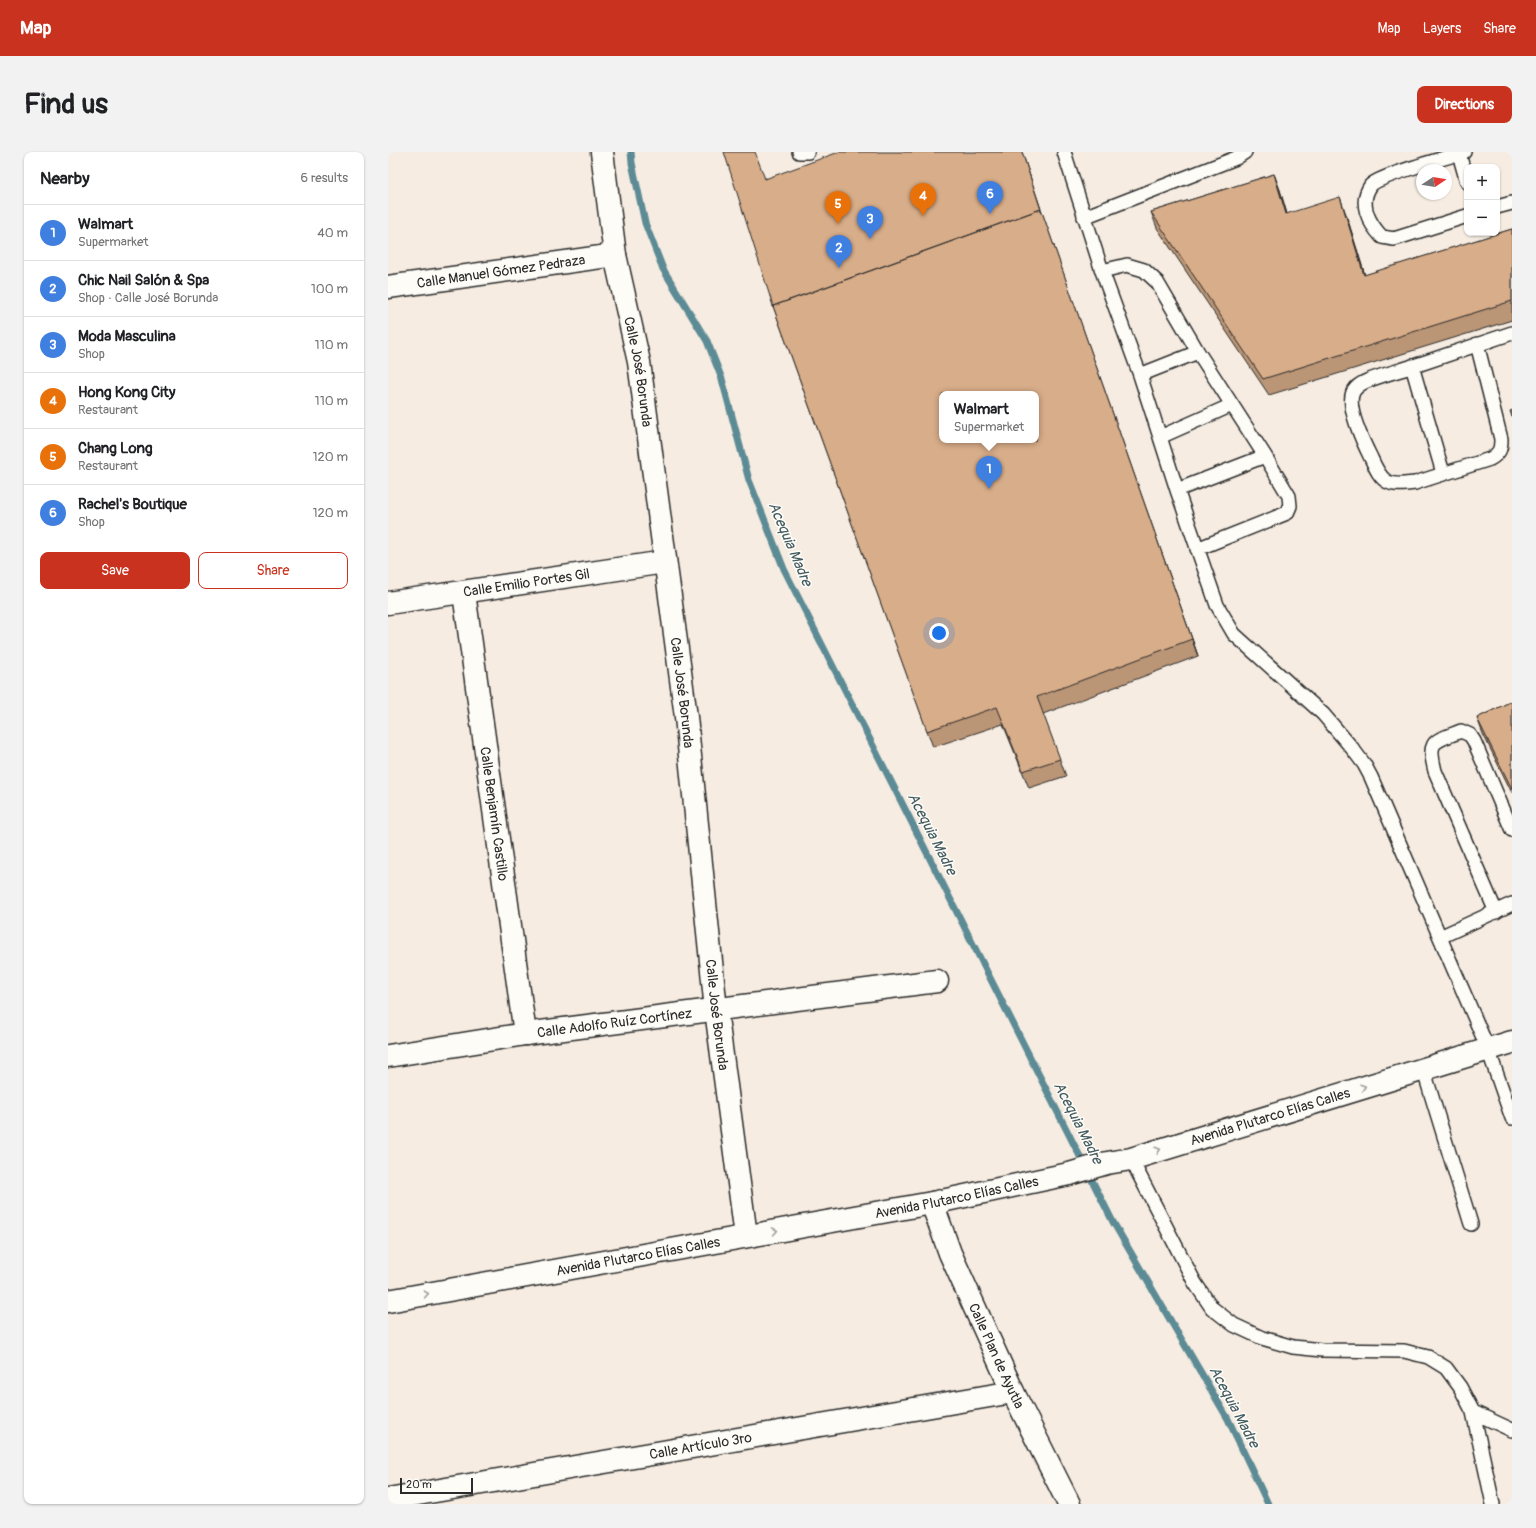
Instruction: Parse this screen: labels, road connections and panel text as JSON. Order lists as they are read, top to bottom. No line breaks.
{"streets":{"street":["Calle Manuel Gómez Pedraza","Calle José Borunda","Calle Emilio Portes Gil","Calle Benjamín Castillo","Calle Adolfo Ruíz Cortínez","Avenida Plutarco Elías Calles","Calle Plan de Ayutla","Calle Artículo 3ro"]},"crossings":[["Calle Manuel Gómez Pedraza","Calle José Borunda"],["Calle José Borunda","Calle Emilio Portes Gil"],["Calle José Borunda","Calle Adolfo Ruíz Cortínez"],["Calle José Borunda","Avenida Plutarco Elías Calles"],["Calle Emilio Portes Gil","Calle Benjamín Castillo"],["Calle Benjamín Castillo","Calle Adolfo Ruíz Cortínez"],["Avenida Plutarco Elías Calles","Calle Plan de Ayutla"],["Calle Plan de Ayutla","Calle Artículo 3ro"]],"one_way":["Avenida Plutarco Elías Calles"],"water":["Acequia Madre"],"scale_bar":"20 m","north":"right","page":{"header":"Map","nav":["Map","Layers","Share"],"buttons":["Directions",["Save","Share"]],"title":"Find us","heading":["Nearby","6 results"],"map_buttons":["+","−"],"pins":["6","4","5","3","2","1"],"list":[{"mark":"1","name":"Walmart","note":"Supermarket","value":"40 m"},{"mark":"2","name":"Chic Nail Salón & Spa","note":"Shop · Calle José Borunda","value":"100 m"},{"mark":"3","name":"Moda Masculina","note":"Shop","value":"110 m"},{"mark":"4","name":"Hong Kong City","note":"Restaurant","value":"110 m"},{"mark":"5","name":"Chang Long","note":"Restaurant","value":"120 m"},{"mark":"6","name":"Rachel's Boutique","note":"Shop","value":"120 m"}],"popup":["Walmart","Supermarket"],"scale":"20 m"}}
